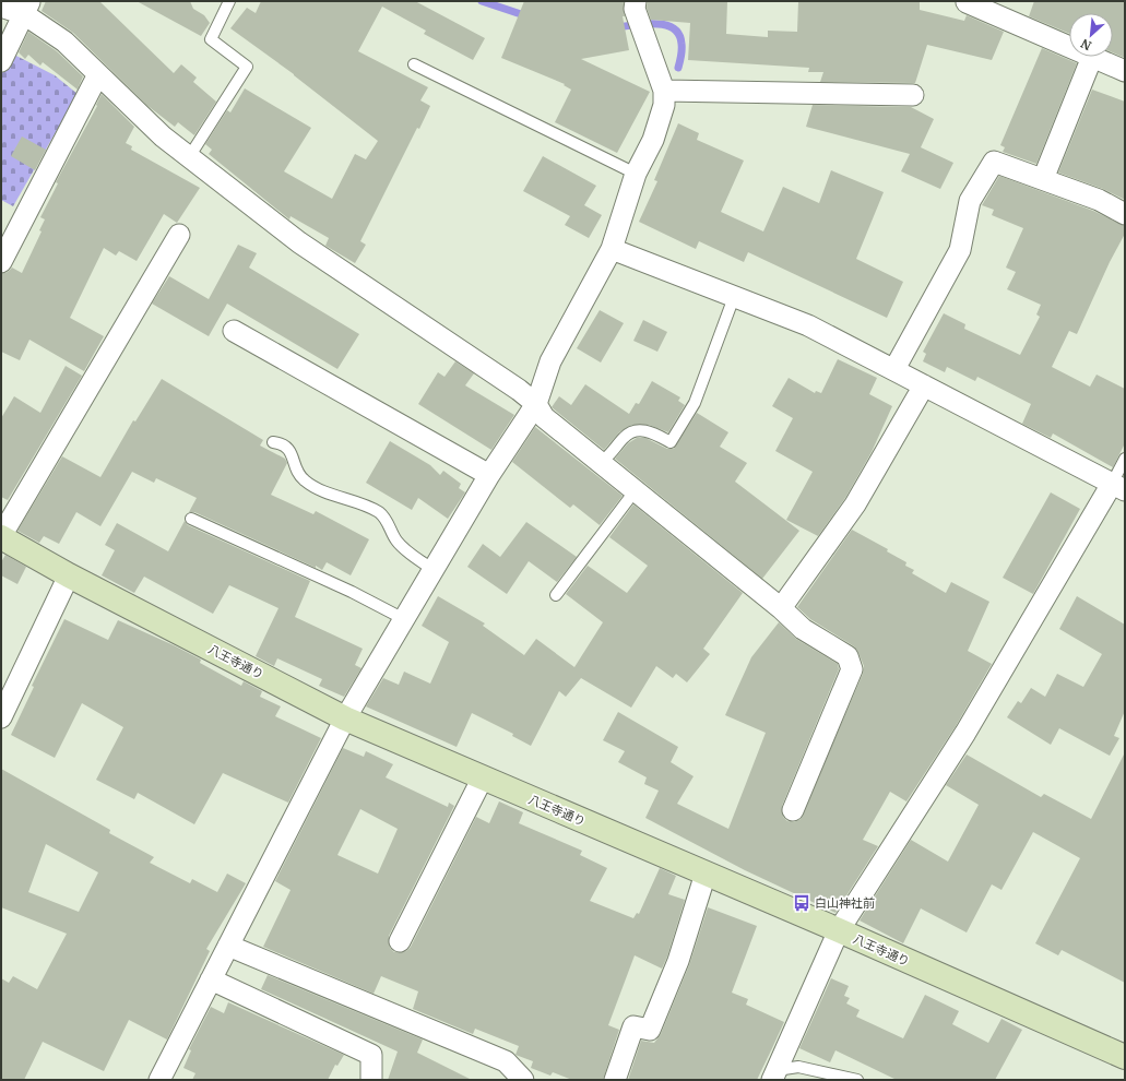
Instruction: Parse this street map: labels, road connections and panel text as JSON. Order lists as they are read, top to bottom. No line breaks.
{"streets":{"street":["八王寺通り"]},"places":{"bus stop":["白山神社前"]},"north":"bottom left"}
